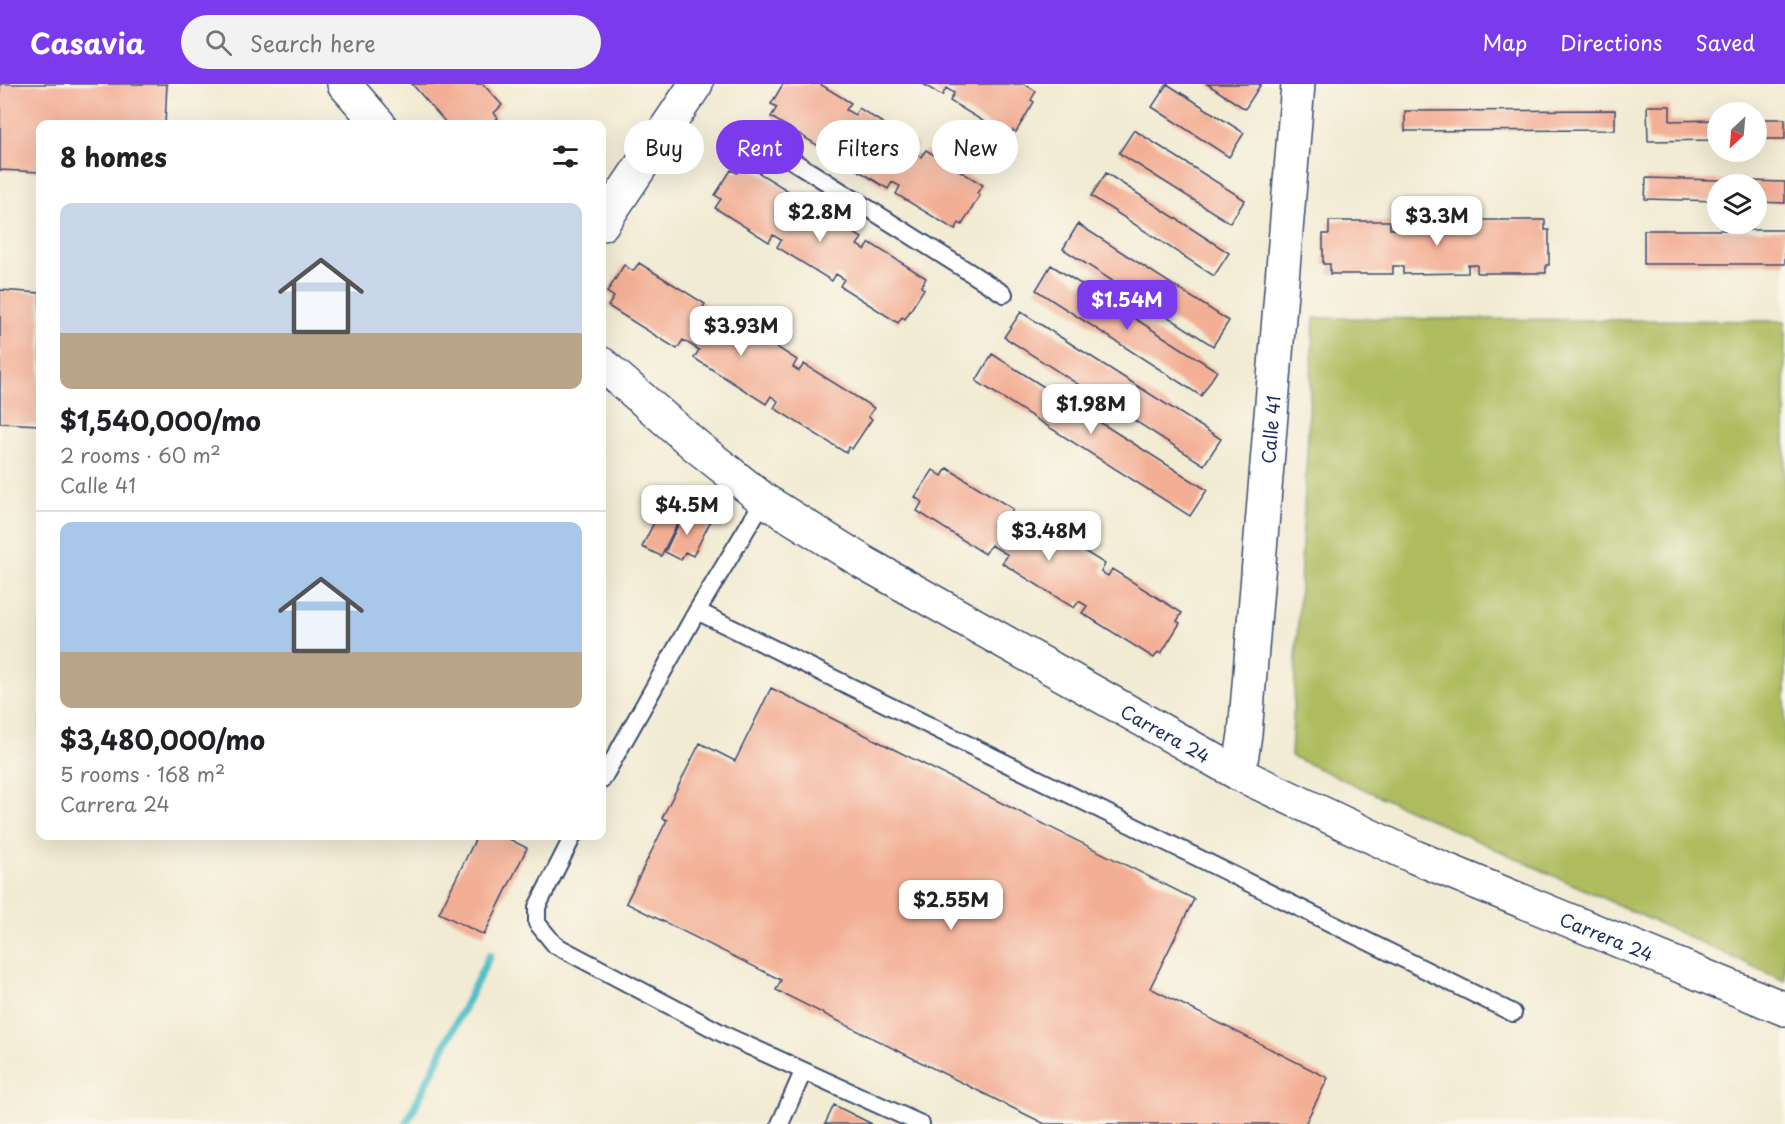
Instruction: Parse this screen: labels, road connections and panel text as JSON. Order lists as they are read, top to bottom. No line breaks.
{"streets":{"street":["Calle 41","Carrera 24"]},"crossings":[["Calle 41","Carrera 24"]],"north":"bottom left","page":{"header":"Casavia","search":"Search here","nav":["Map","Directions","Saved"],"chip":["Buy","Rent","Filters","New"],"heading":"8 homes","price":["$2.8M","$3.3M","$1.54M","$3.93M","$1.98M","$4.5M","$3.48M","$2.55M"],"list":[{"name":"$1,540,000/mo","note":"2 rooms · 60 m² · Calle 41"},{"name":"$3,480,000/mo","note":"5 rooms · 168 m² · Carrera 24"}]}}
